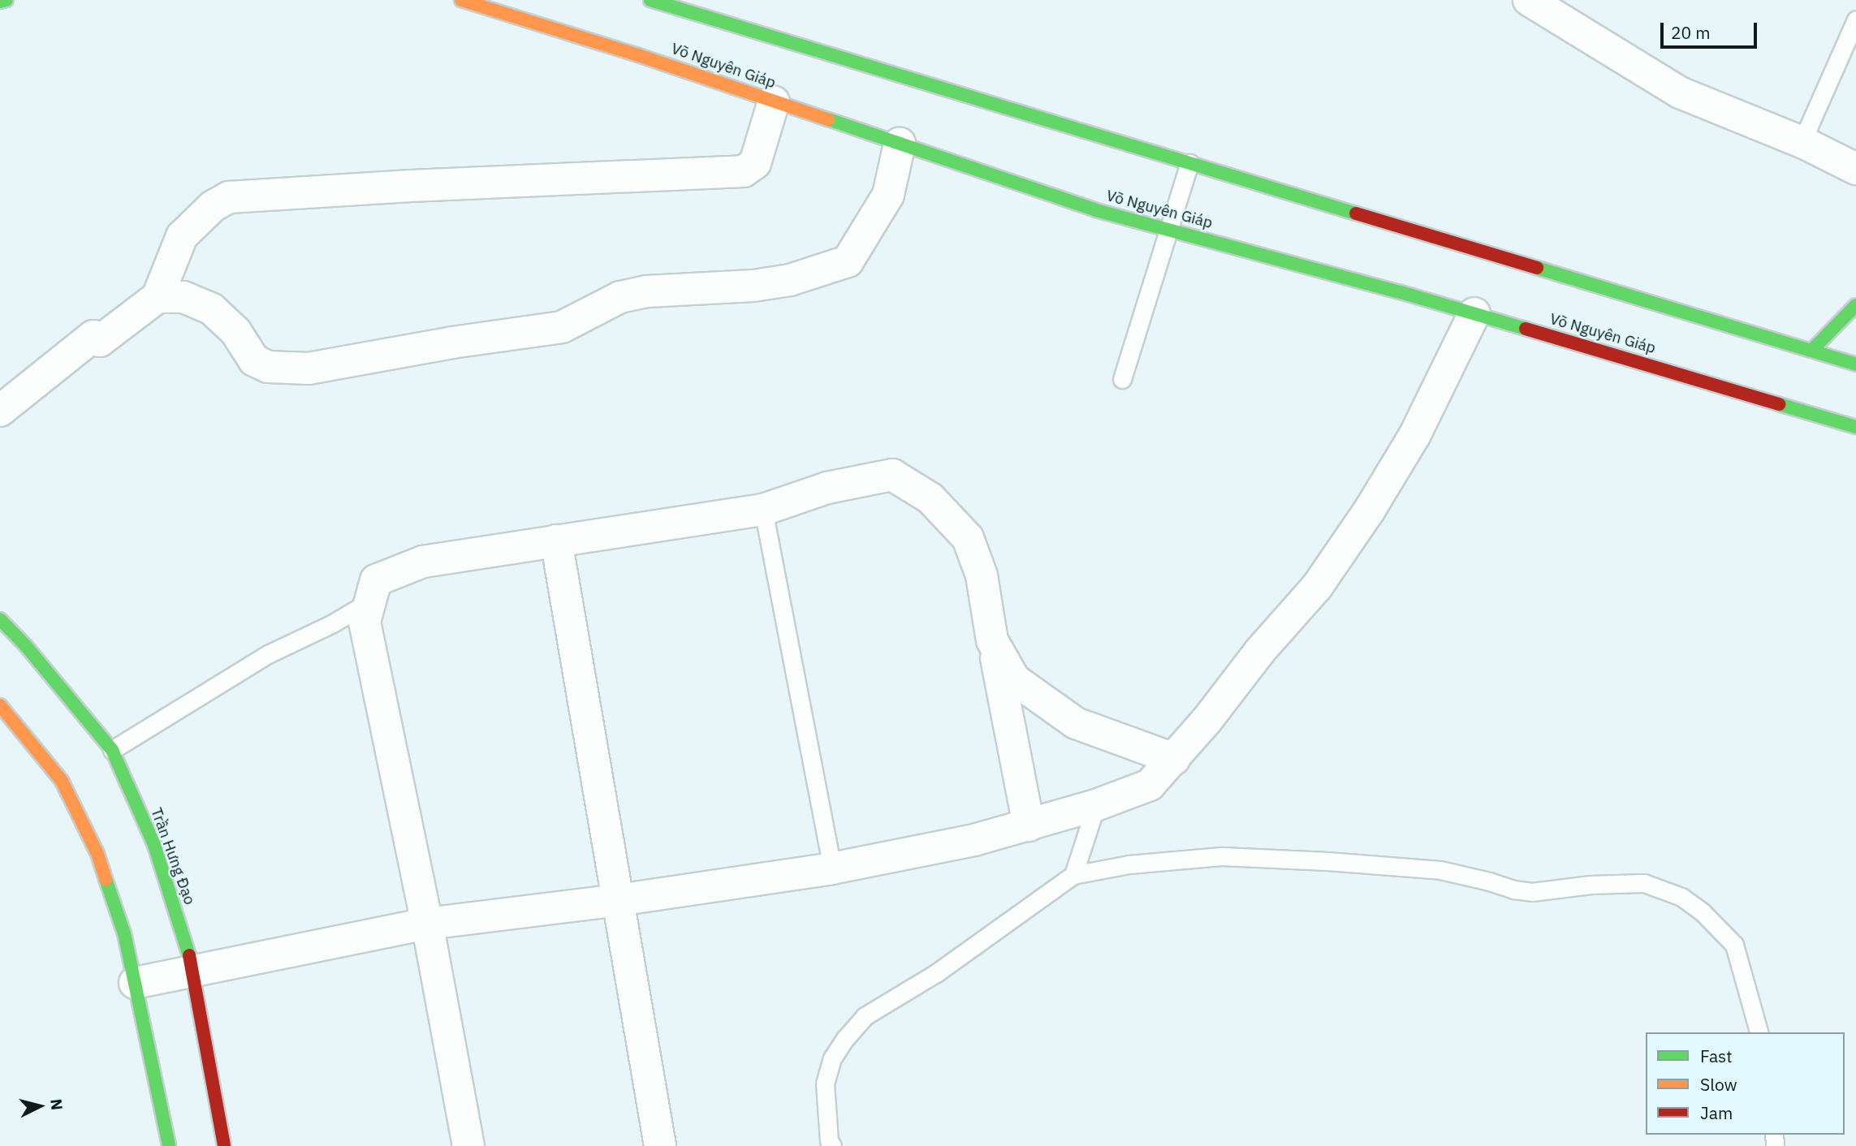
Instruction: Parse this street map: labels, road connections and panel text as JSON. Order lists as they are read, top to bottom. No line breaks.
{"streets":{"main road":["Võ Nguyên Giáp","Trần Hưng Đạo"]},"legend":["Fast","Slow","Jam"],"scale_bar":"20 m","north":"right"}
